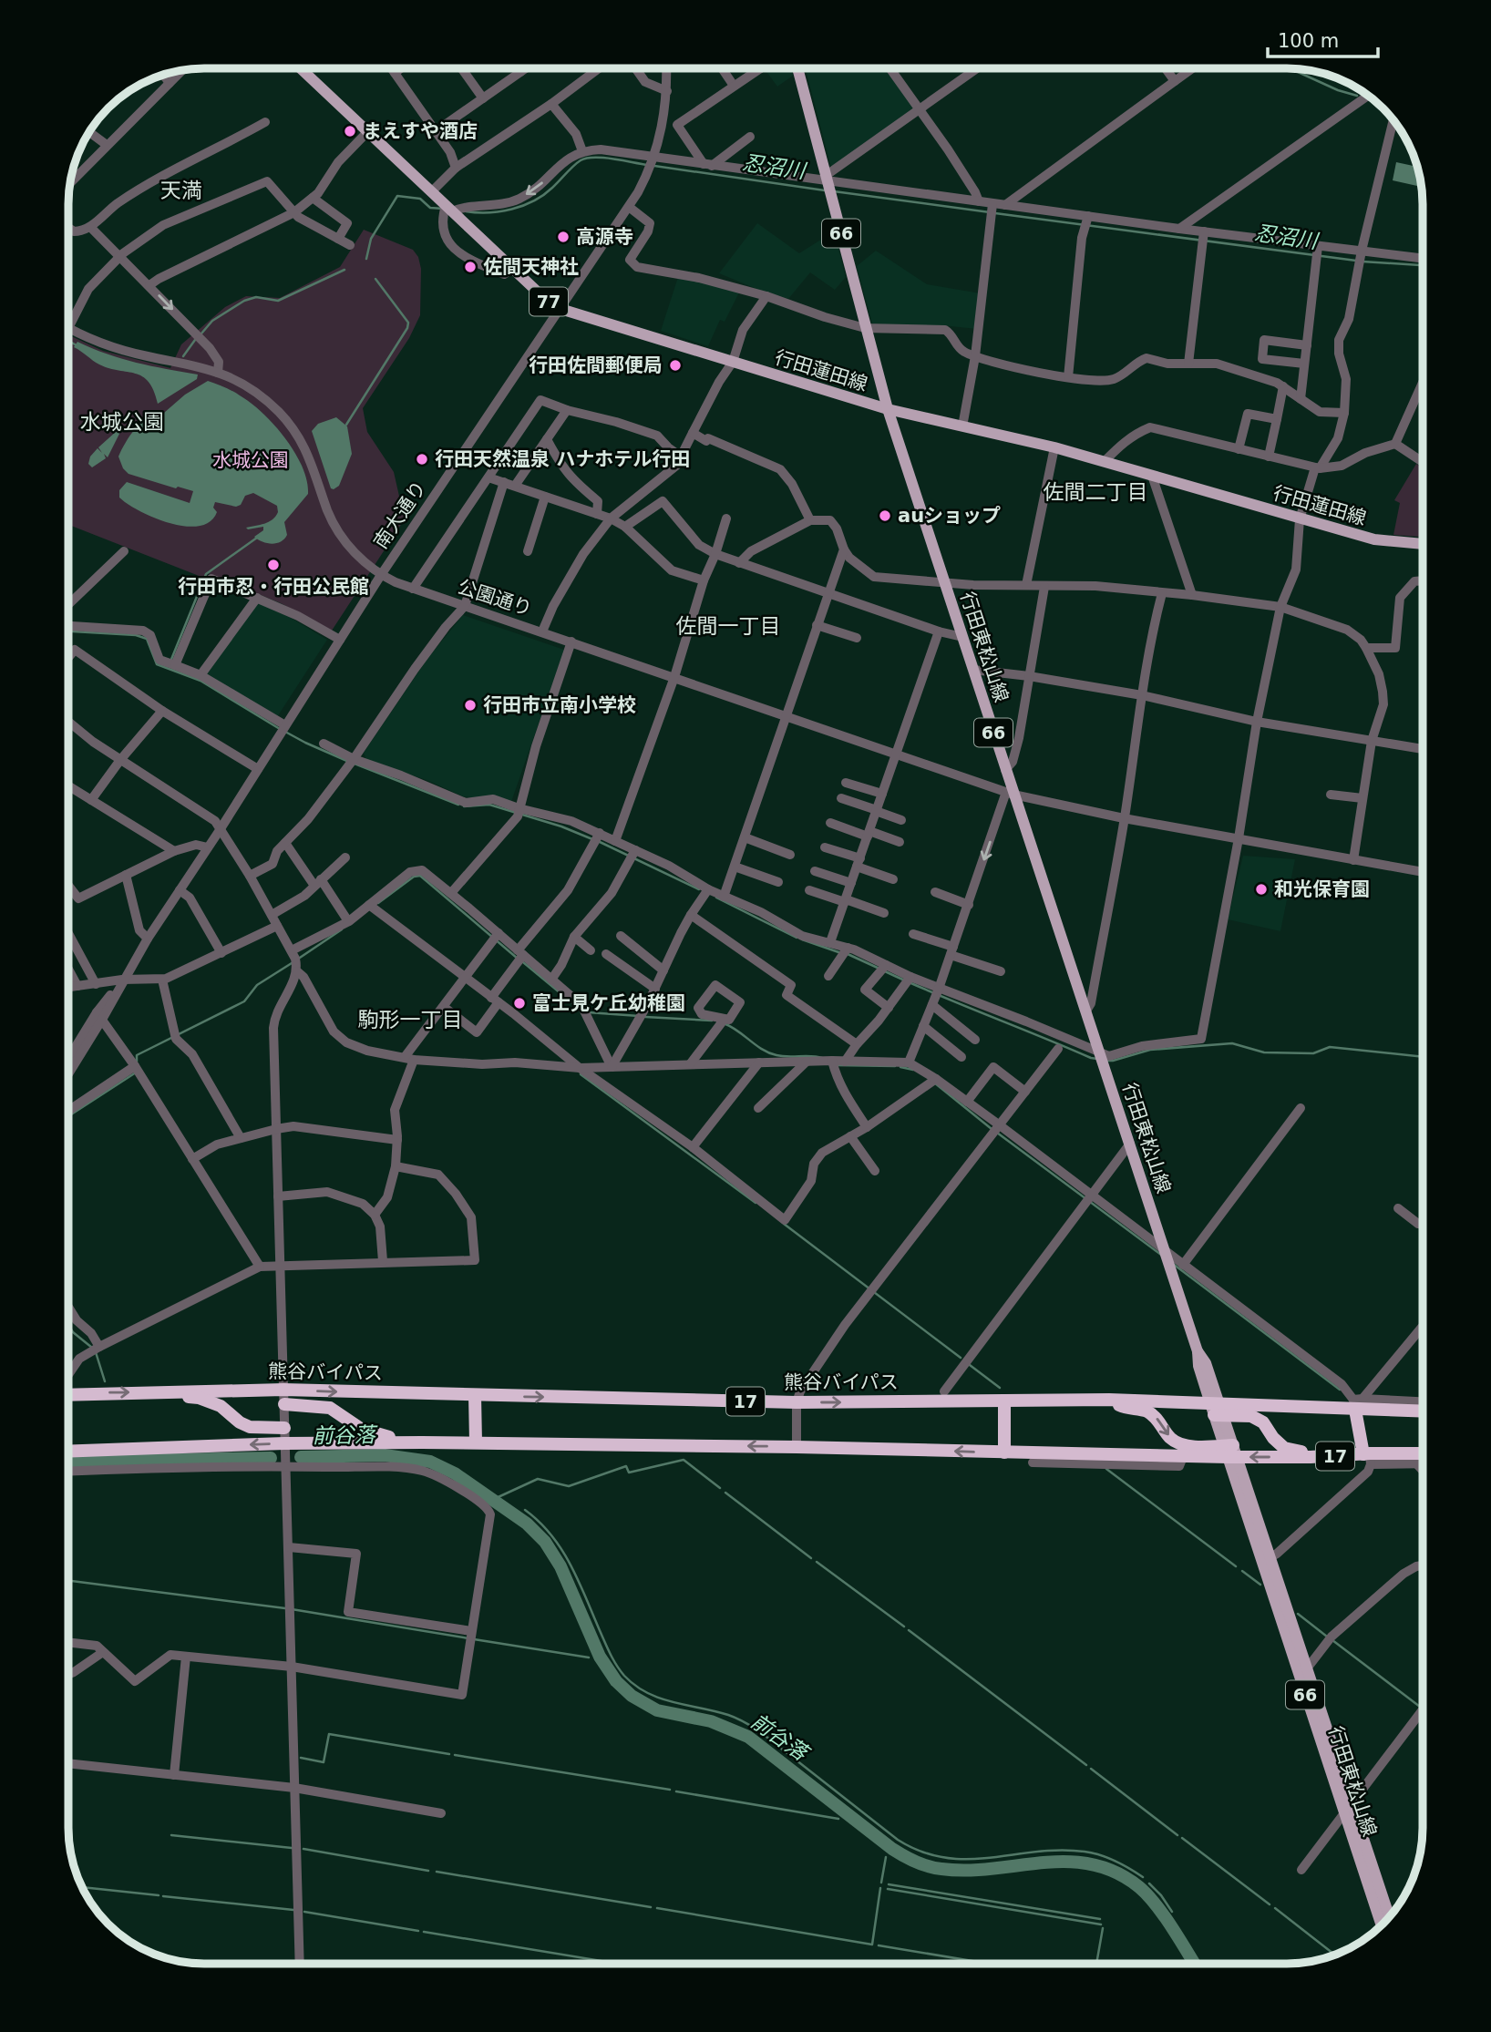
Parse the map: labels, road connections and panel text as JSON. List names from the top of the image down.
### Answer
{
  "streets": {
    "highway": ["熊谷バイパス", "17"],
    "main road": [
      "66",
      "77",
      "行田蓮田線",
      "行田東松山線"
    ],
    "street": ["南大通り", "公園通り"]
  },
  "crossings": [
    ["行田蓮田線", "南大通り"],
    ["行田蓮田線", "行田東松山線"],
    ["南大通り", "公園通り"],
    ["公園通り", "行田東松山線"],
    ["行田東松山線", "熊谷バイパス"],
    ["行田東松山線", "17"],
    ["熊谷バイパス", "17"]
  ],
  "districts": [
    "天満",
    "水城公園",
    "佐間二丁目",
    "佐間一丁目",
    "駒形一丁目"
  ],
  "water": ["忍沼川", "前谷落"],
  "parks": ["水城公園"],
  "places": [
    "まえすや酒店",
    "高源寺",
    "佐間天神社",
    "行田佐間郵便局",
    "行田天然温泉 ハナホテル行田",
    "auショップ",
    "行田市忍・行田公民館",
    "行田市立南小学校",
    "和光保育園",
    "富士見ケ丘幼稚園"
  ],
  "scale_bar": "100 m"
}
